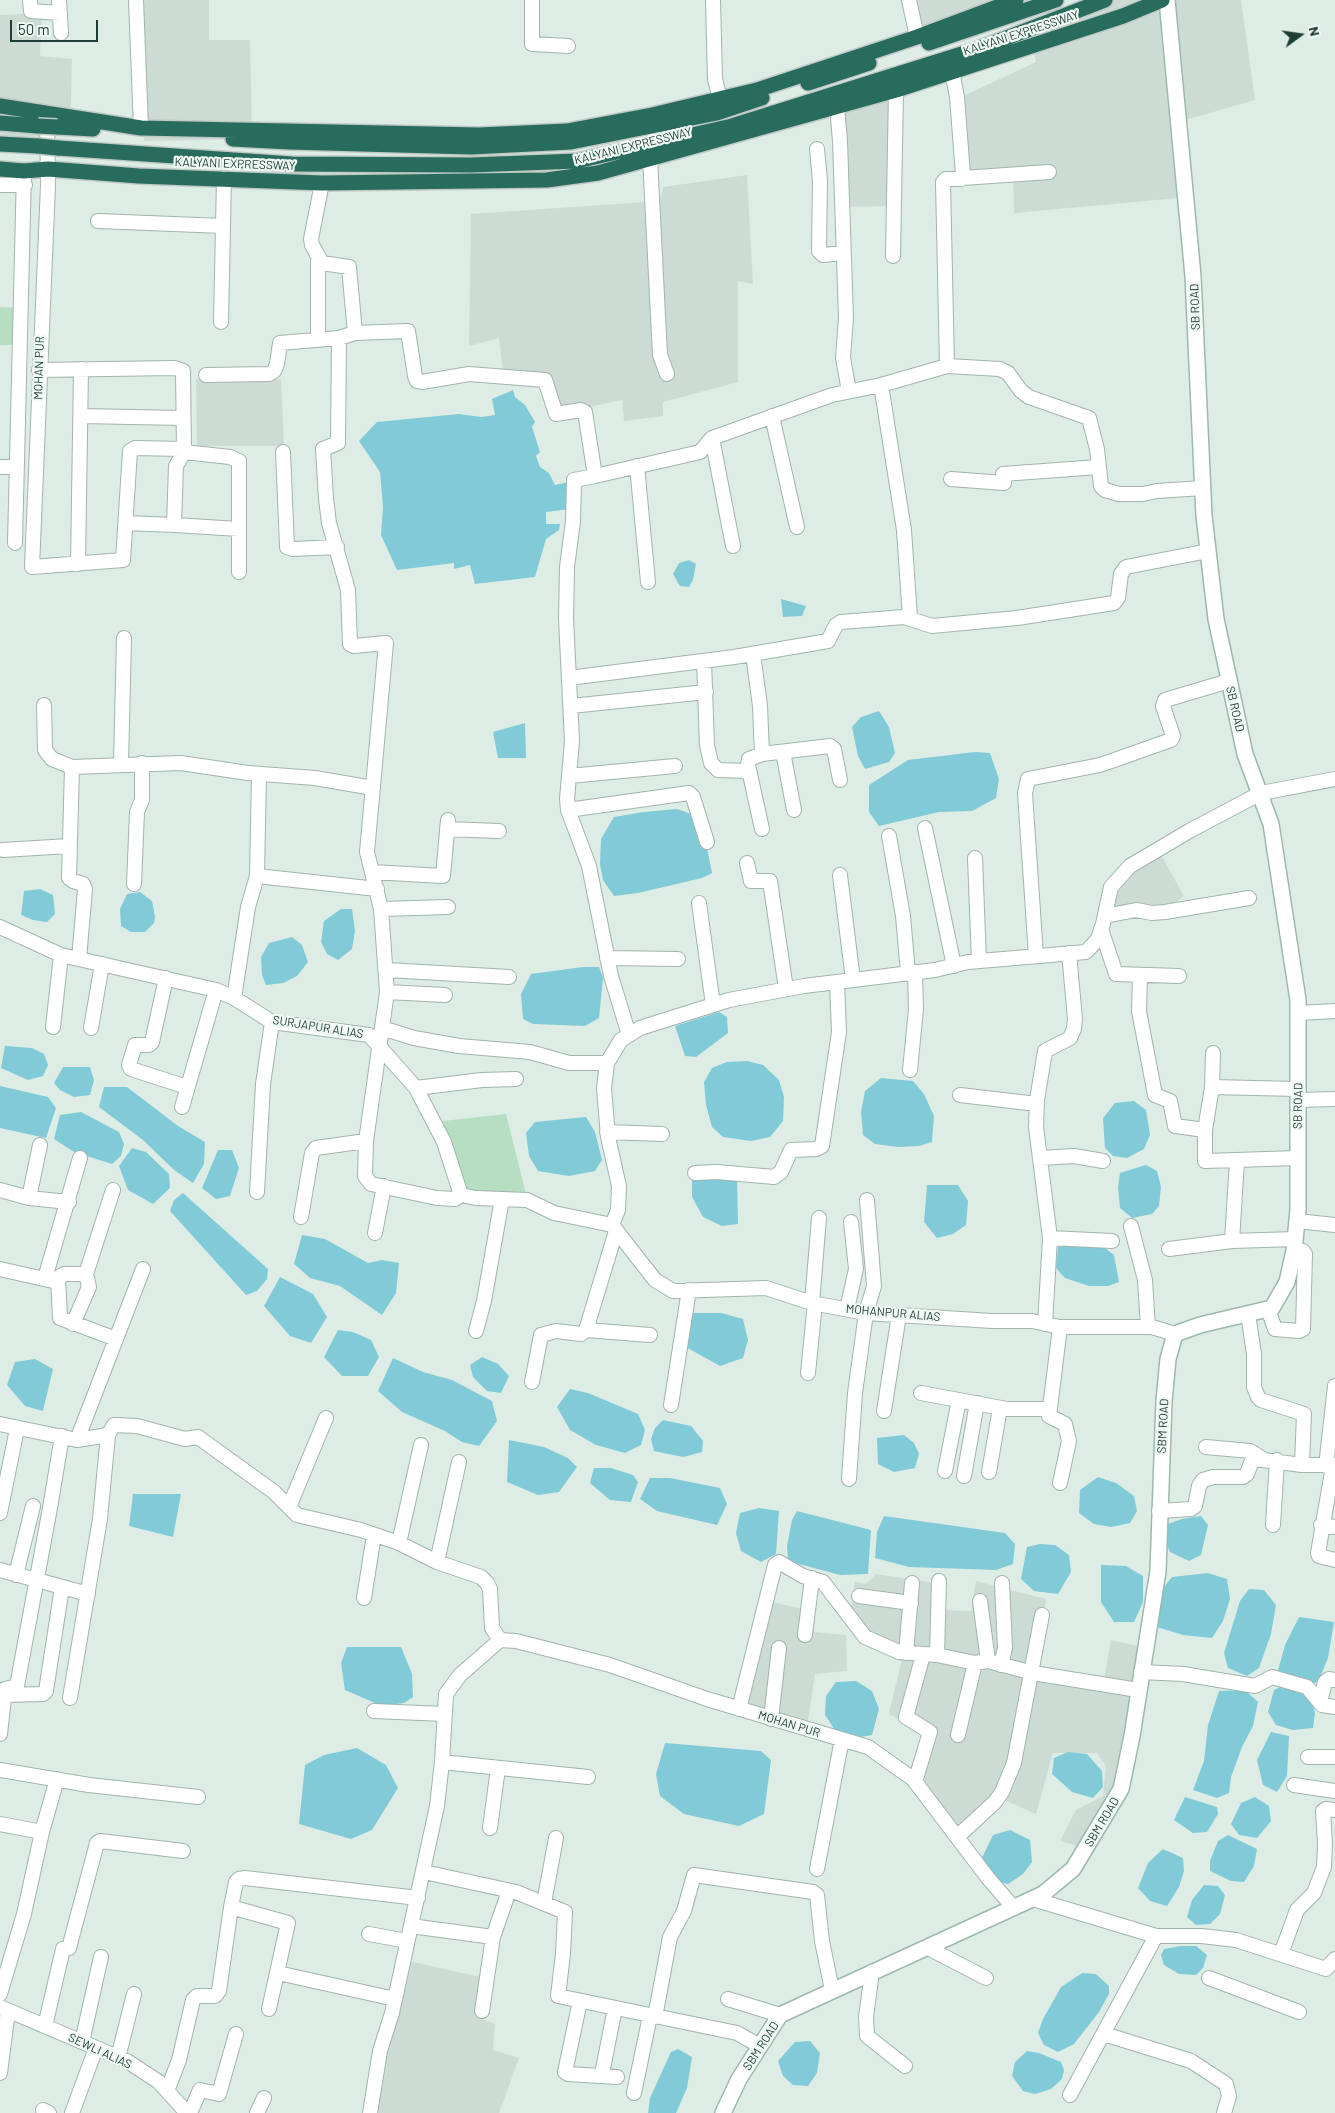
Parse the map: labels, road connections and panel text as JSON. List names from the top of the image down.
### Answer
{
  "streets": {
    "highway": ["KALYANI EXPRESSWAY"],
    "street": [
      "SB ROAD",
      "MOHAN PUR",
      "SURJAPUR ALIAS",
      "MOHANPUR ALIAS",
      "SBM ROAD",
      "SEWLI ALIAS"
    ]
  },
  "crossings": [
    ["KALYANI EXPRESSWAY", "MOHAN PUR"],
    ["MOHAN PUR", "SBM ROAD"],
    ["MOHANPUR ALIAS", "SBM ROAD"]
  ],
  "scale_bar": "50 m",
  "north": "right"
}
